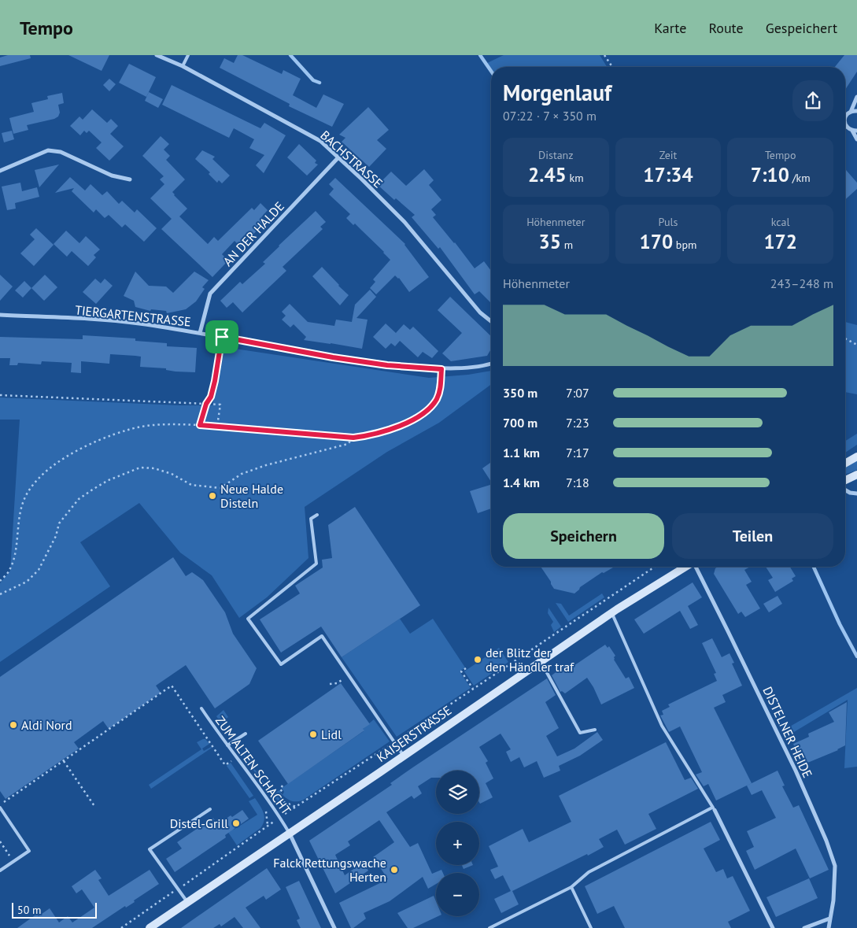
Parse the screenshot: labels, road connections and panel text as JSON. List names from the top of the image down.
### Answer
{
  "streets": {
    "main road": ["KAISERSTRASSE"],
    "street": [
      "BACHSTRASSE",
      "AN DER HALDE",
      "TIERGARTENSTRASSE",
      "DISTELNER HEIDE"
    ],
    "lane": ["ZUM ALTEN SCHACHT"]
  },
  "crossings": [
    ["BACHSTRASSE", "AN DER HALDE"],
    ["AN DER HALDE", "TIERGARTENSTRASSE"],
    ["KAISERSTRASSE", "ZUM ALTEN SCHACHT"]
  ],
  "places": [
    "Neue Halde Disteln",
    "der Blitz der den Händler traf",
    "Aldi Nord",
    "Lidl",
    "Distel-Grill",
    "Falck Rettungswache Herten"
  ],
  "scale_bar": "50 m",
  "page": {
    "header": "Tempo",
    "nav": ["Karte", "Route", "Gespeichert"],
    "heading": ["Morgenlauf", "07:22 · 7 × 350 m"],
    "stats": [
      ["Distanz", "2.45 km"],
      ["Zeit", "17:34"],
      ["Tempo", "7:10 /km"],
      ["Höhenmeter", "35 m"],
      ["Puls", "170 bpm"],
      ["kcal", "172"]
    ],
    "chart": ["Höhenmeter", "243–248 m"],
    "list": [
      {
        "name": "350 m",
        "note": "7:07"
      },
      {
        "name": "700 m",
        "note": "7:23"
      },
      {
        "name": "1.1 km",
        "note": "7:17"
      },
      {
        "name": "1.4 km",
        "note": "7:18"
      }
    ],
    "buttons": ["Speichern", "Teilen"],
    "map_buttons": ["+", "−"],
    "scale": "50 m"
  }
}
